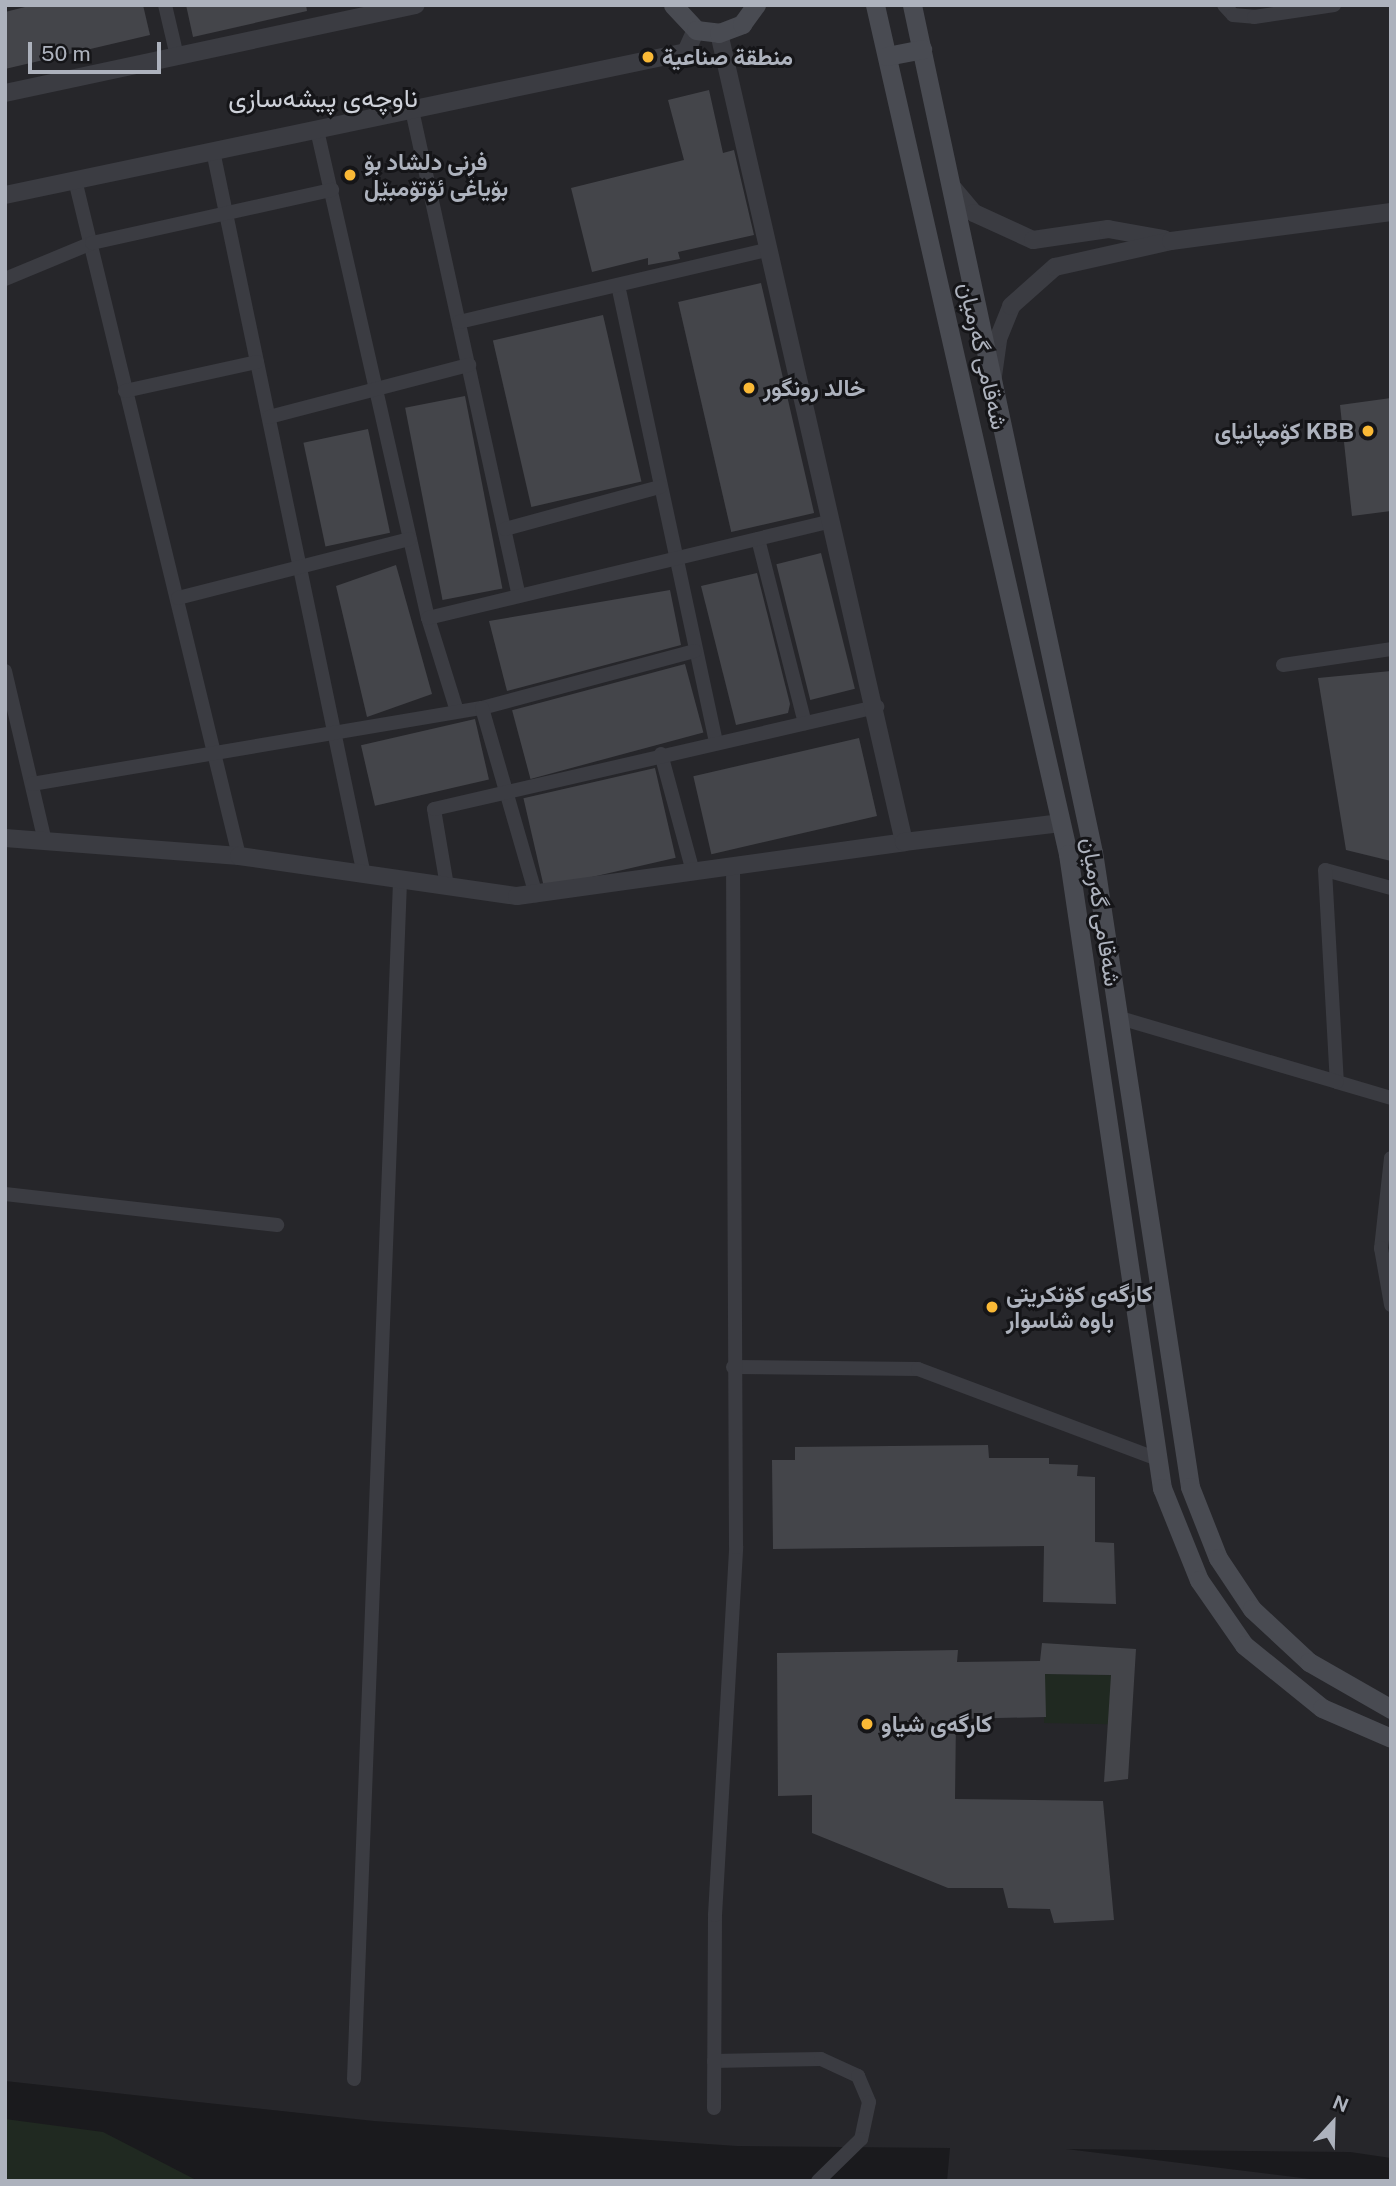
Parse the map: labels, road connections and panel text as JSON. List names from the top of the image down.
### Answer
{
  "streets": {
    "main road": ["شەقامی گەرمیان"]
  },
  "districts": ["ناوچەی پیشەسازی"],
  "places": [
    "منطقة صناعية",
    "فڕنی دلشاد بۆ بۆیاغی ئۆتۆمبێل",
    "خالد رونگور",
    "کۆمپانیای KBB",
    "کارگەی کۆنکریتی باوە شاسوار",
    "کارگەی شیاو"
  ],
  "scale_bar": "50 m",
  "north": "top"
}
